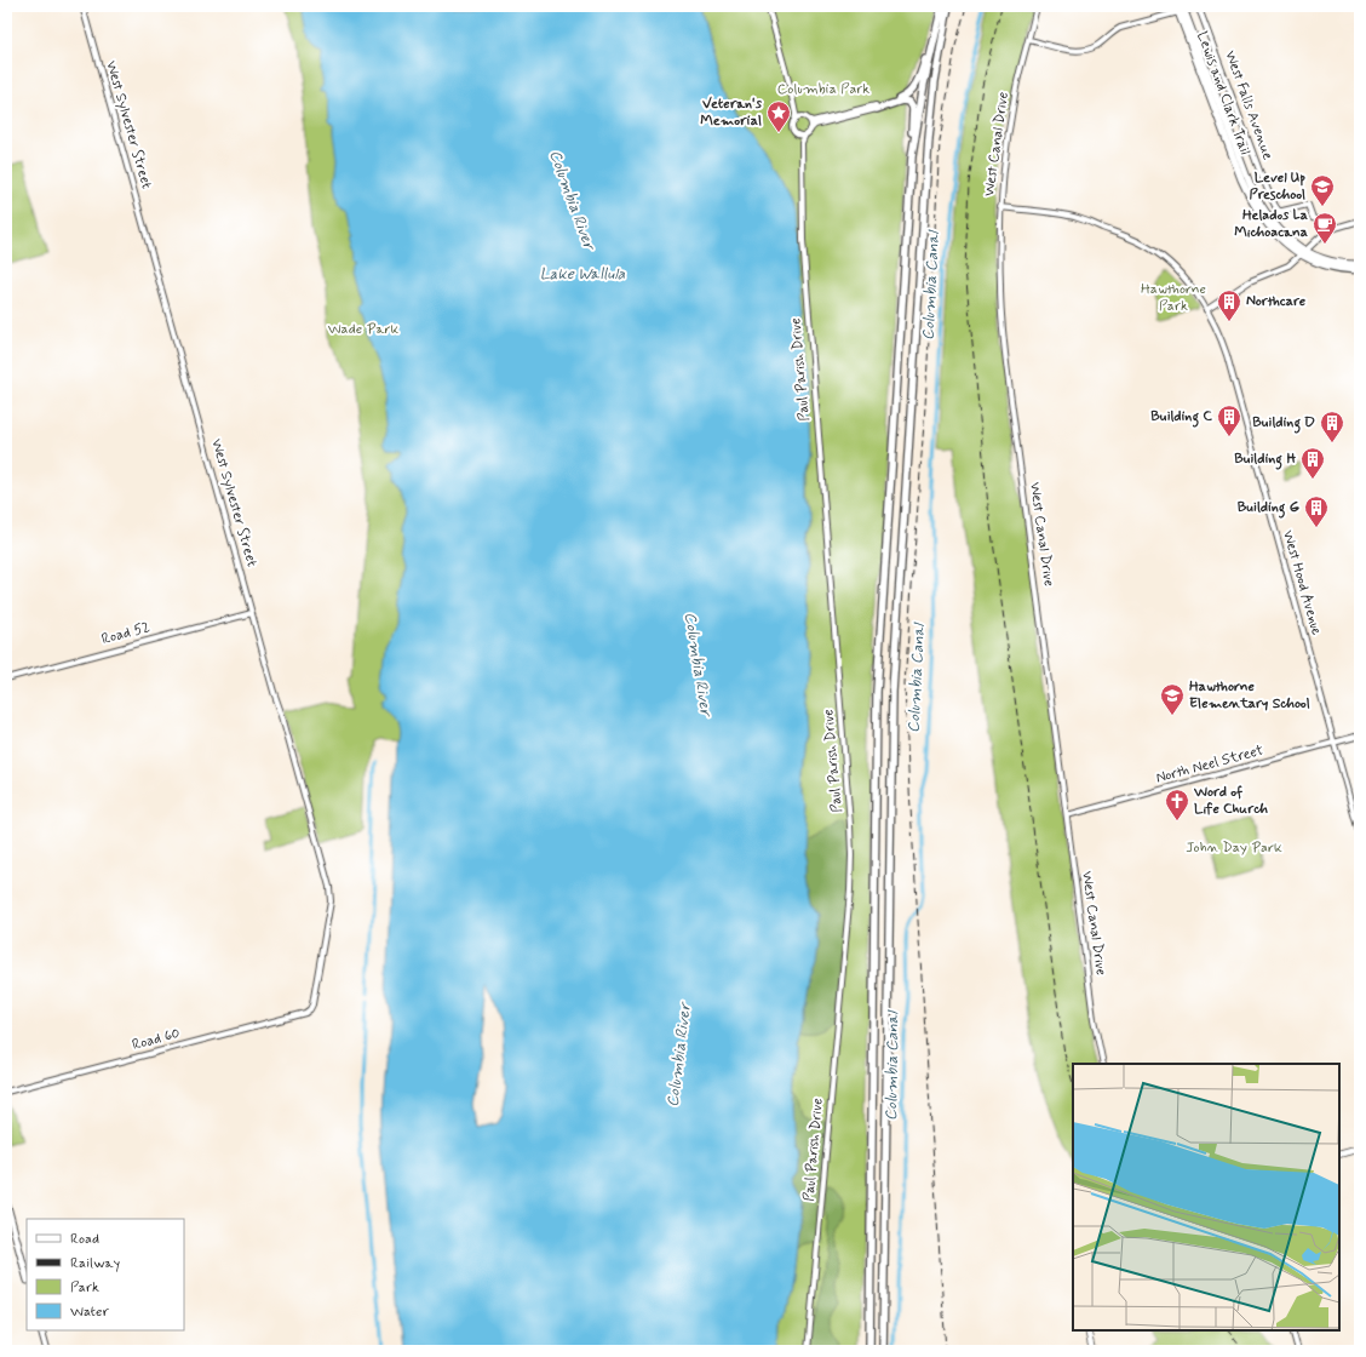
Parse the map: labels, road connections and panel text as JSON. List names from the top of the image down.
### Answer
{
  "streets": {
    "main road": ["Lewis and Clark Trail"],
    "street": [
      "West Falls Avenue",
      "West Sylvester Street",
      "West Canal Drive",
      "Paul Parish Drive",
      "West Hood Avenue",
      "Road 52",
      "North Neel Street",
      "Road 60"
    ]
  },
  "crossings": [
    ["West Sylvester Street", "Road 52"],
    ["West Sylvester Street", "Road 60"],
    ["West Canal Drive", "West Hood Avenue"],
    ["West Canal Drive", "North Neel Street"],
    ["West Hood Avenue", "North Neel Street"]
  ],
  "water": ["Columbia River", "Lake Wallula", "Columbia Canal"],
  "parks": [
    "Columbia Park",
    "Hawthorne Park",
    "Wade Park",
    "John Day Park"
  ],
  "places": {
    "place": ["Veteran's Memorial"],
    "school or university": ["Level Up Preschool", "Hawthorne Elementary School"],
    "cafe": ["Helados La Michoacana"],
    "building": [
      "Northcare",
      "Building C",
      "Building D",
      "Building H",
      "Building G"
    ],
    "church": ["Word of Life Church"]
  },
  "legend": [
    "Road",
    "Railway",
    "Park",
    "Water"
  ]
}
